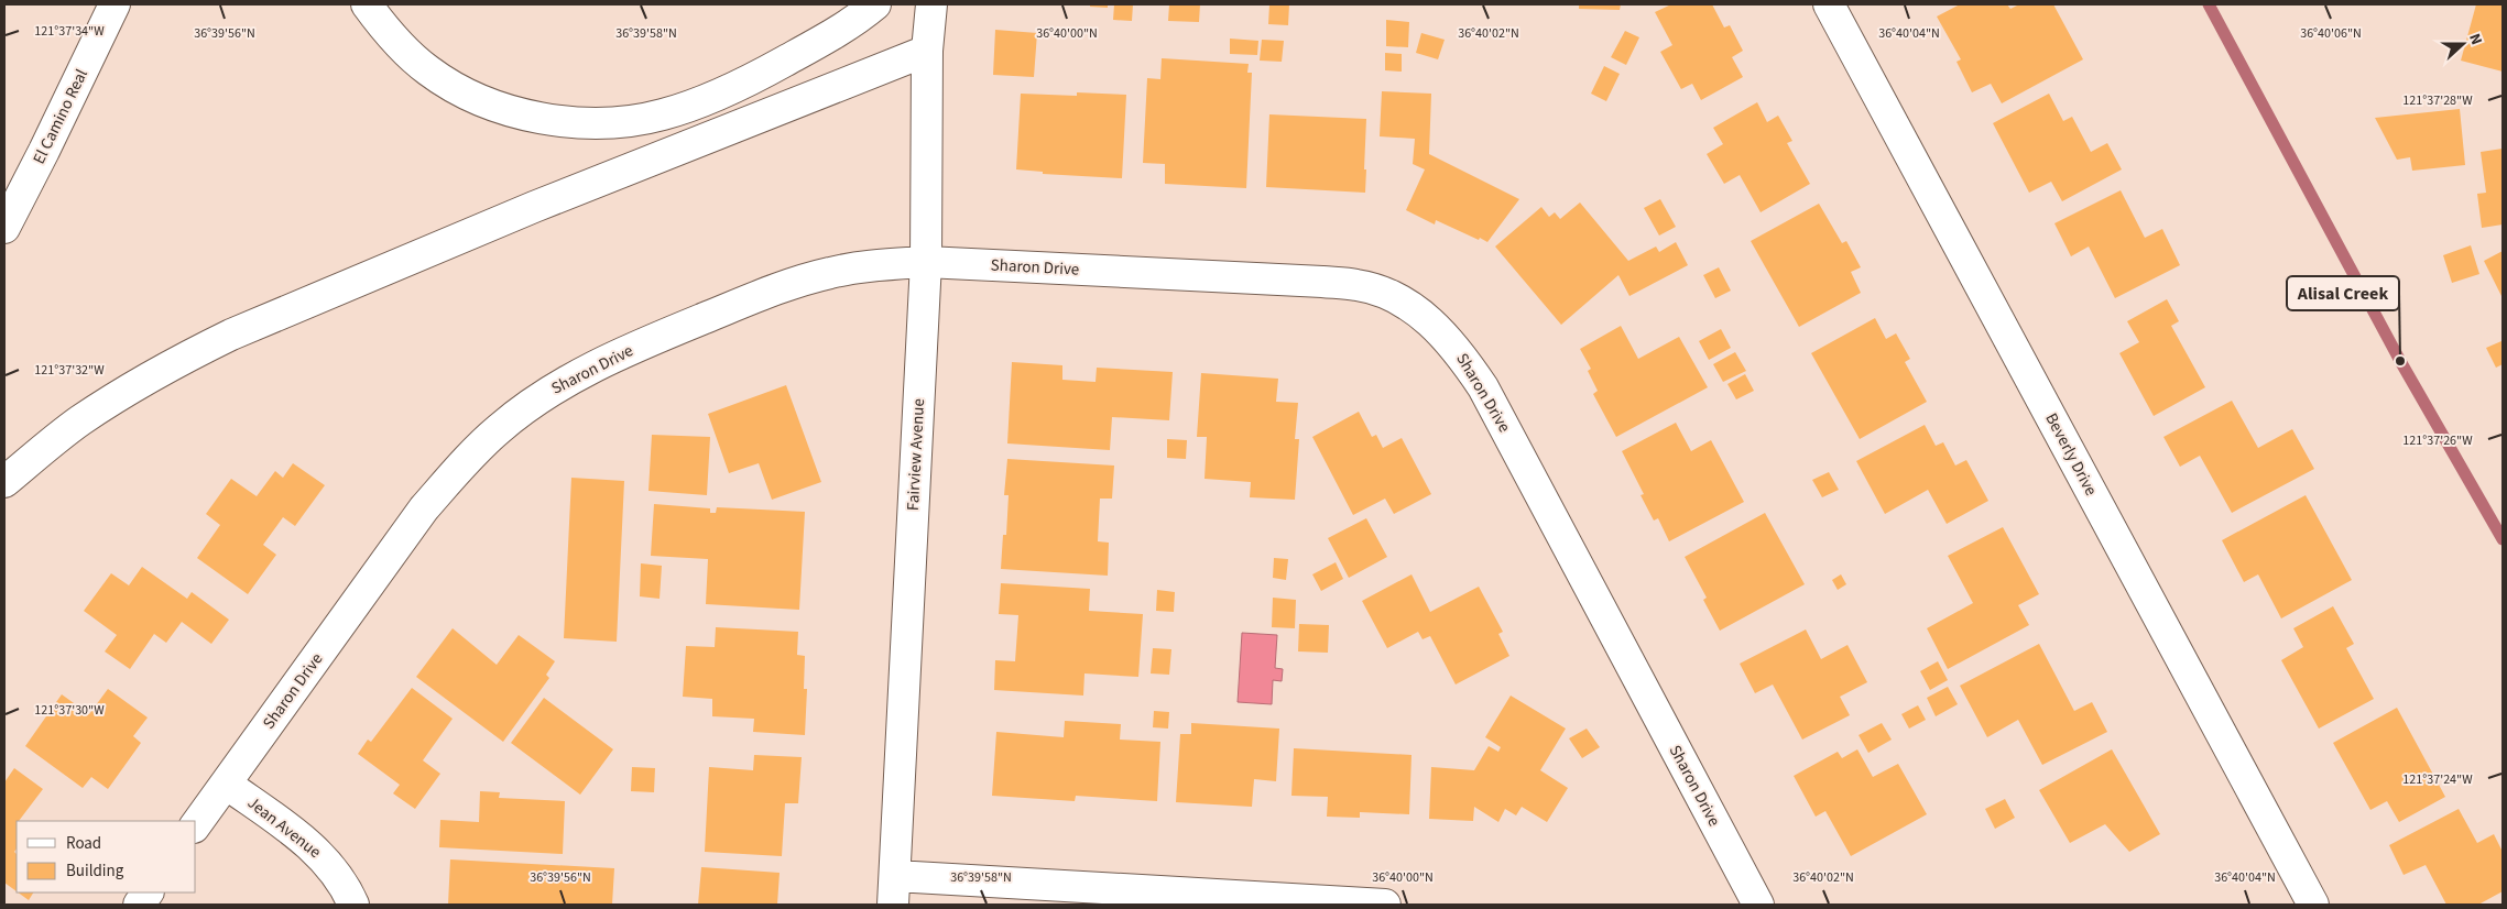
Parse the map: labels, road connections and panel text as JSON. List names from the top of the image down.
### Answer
{
  "streets": {
    "main road": [
      "El Camino Real",
      "Sharon Drive",
      "Fairview Avenue",
      "Beverly Drive",
      "Jean Avenue"
    ]
  },
  "crossings": [
    ["Sharon Drive", "Fairview Avenue"],
    ["Sharon Drive", "Jean Avenue"]
  ],
  "places": ["Alisal Creek"],
  "legend": ["Road", "Building"],
  "north": "right",
  "coordinates": [
    "121°37'34\"W",
    "36°39'56\"N",
    "36°40'00\"N",
    "36°40'04\"N",
    "36°39'58\"N",
    "36°40'02\"N",
    "36°40'06\"N",
    "121°37'28\"W",
    "121°37'32\"W",
    "121°37'26\"W",
    "121°37'30\"W",
    "121°37'24\"W"
  ]
}
